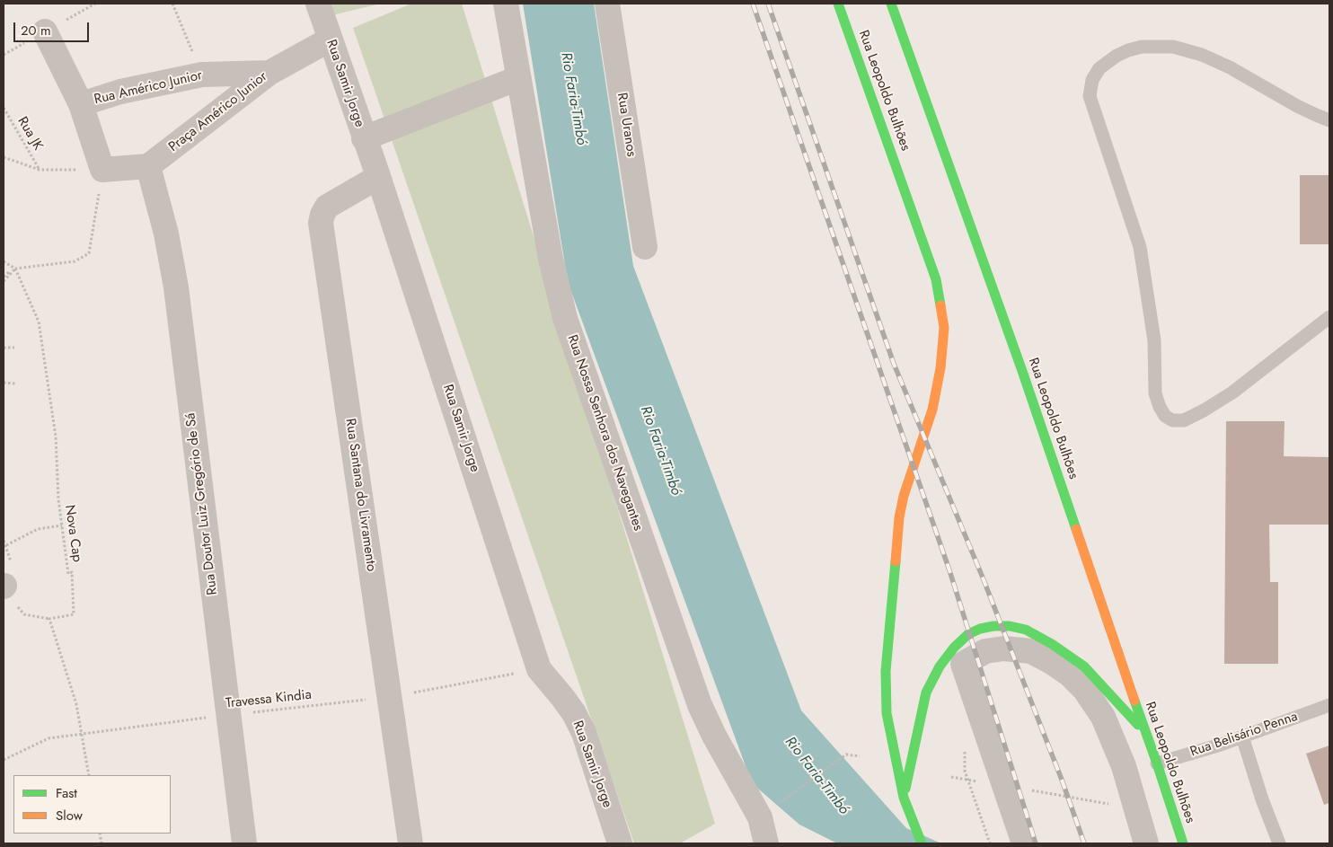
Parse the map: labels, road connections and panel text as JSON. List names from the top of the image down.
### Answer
{
  "streets": {
    "main road": ["Rua Leopoldo Bulhões"],
    "street": [
      "Rua Samir Jorge",
      "Rua Américo Junior",
      "Praça Américo Junior",
      "Rua Uranos",
      "Rua Nossa Senhora dos Navegantes",
      "Rua Santana do Livramento",
      "Rua Doutor Luiz Gregório de Sá"
    ],
    "lane": ["Rua Belisário Penna"],
    "path": ["Rua JK", "Nova Cap", "Travessa Kindia"]
  },
  "crossings": [
    ["Rua Samir Jorge", "Praça Américo Junior"],
    ["Rua Samir Jorge", "Rua Santana do Livramento"],
    ["Rua Samir Jorge", "Travessa Kindia"],
    ["Rua Américo Junior", "Praça Américo Junior"],
    ["Rua Leopoldo Bulhões", "Rua Belisário Penna"],
    ["Praça Américo Junior", "Rua Doutor Luiz Gregório de Sá"],
    ["Rua Santana do Livramento", "Travessa Kindia"],
    ["Rua Doutor Luiz Gregório de Sá", "Travessa Kindia"]
  ],
  "water": ["Rio Faria-Timbó"],
  "legend": ["Fast", "Slow"],
  "scale_bar": "20 m"
}
